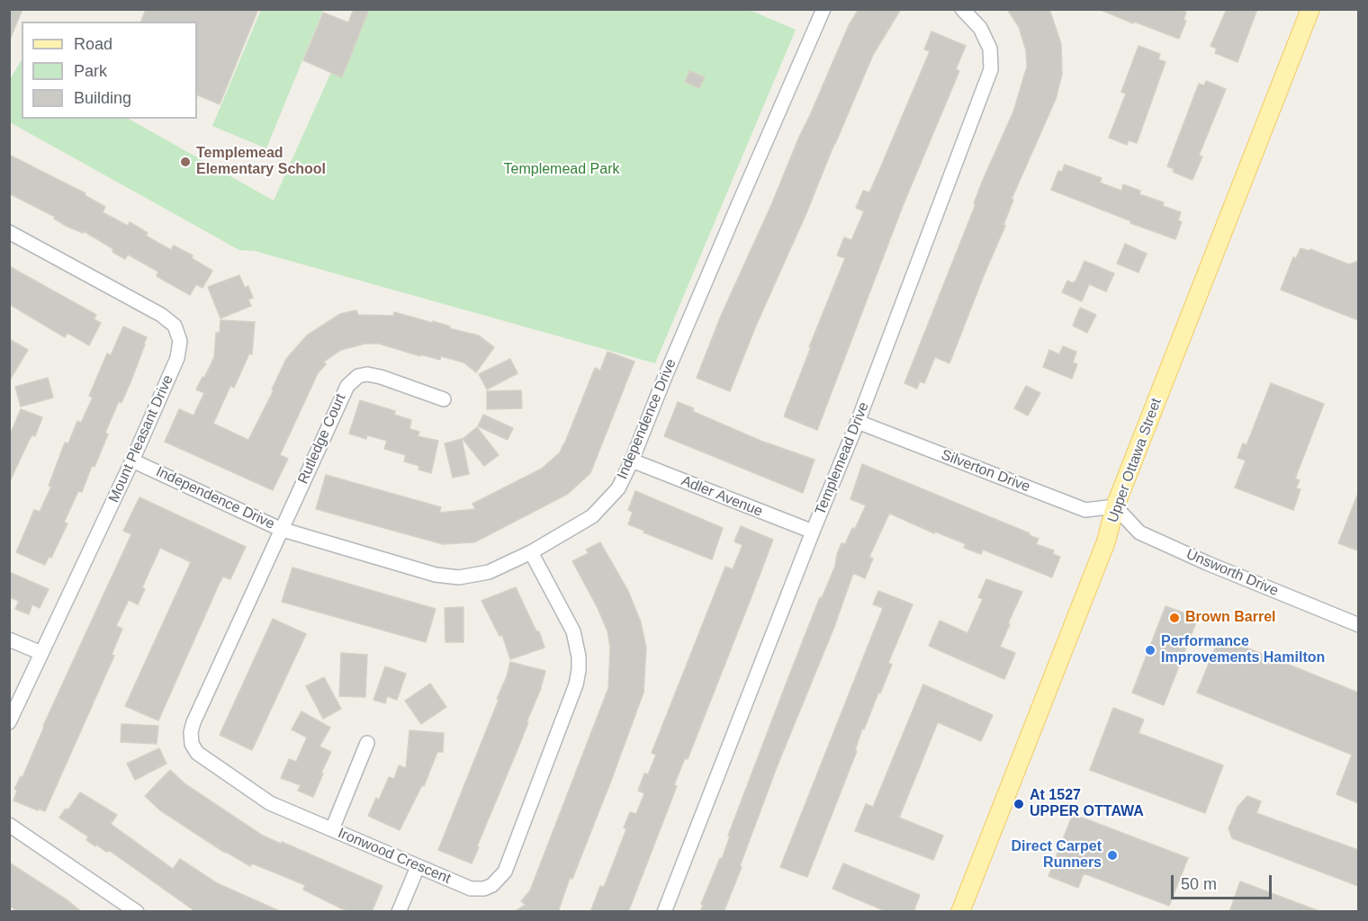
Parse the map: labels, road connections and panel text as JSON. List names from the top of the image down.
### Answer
{
  "streets": {
    "main road": ["Upper Ottawa Street"],
    "street": [
      "Independence Drive",
      "Mount Pleasant Drive",
      "Rutledge Court",
      "Templemead Drive",
      "Silverton Drive",
      "Adler Avenue",
      "Unsworth Drive",
      "Ironwood Crescent"
    ]
  },
  "crossings": [
    ["Independence Drive", "Mount Pleasant Drive"],
    ["Independence Drive", "Rutledge Court"],
    ["Independence Drive", "Adler Avenue"],
    ["Independence Drive", "Ironwood Crescent"],
    ["Rutledge Court", "Ironwood Crescent"],
    ["Templemead Drive", "Silverton Drive"],
    ["Templemead Drive", "Adler Avenue"],
    ["Upper Ottawa Street", "Silverton Drive"],
    ["Upper Ottawa Street", "Unsworth Drive"],
    ["Silverton Drive", "Unsworth Drive"]
  ],
  "parks": ["Templemead Park"],
  "places": [
    "Templemead Elementary School",
    "Brown Barrel",
    "Performance Improvements Hamilton",
    "At 1527 UPPER OTTAWA",
    "Direct Carpet Runners"
  ],
  "legend": ["Road", "Park", "Building"],
  "scale_bar": "50 m"
}
